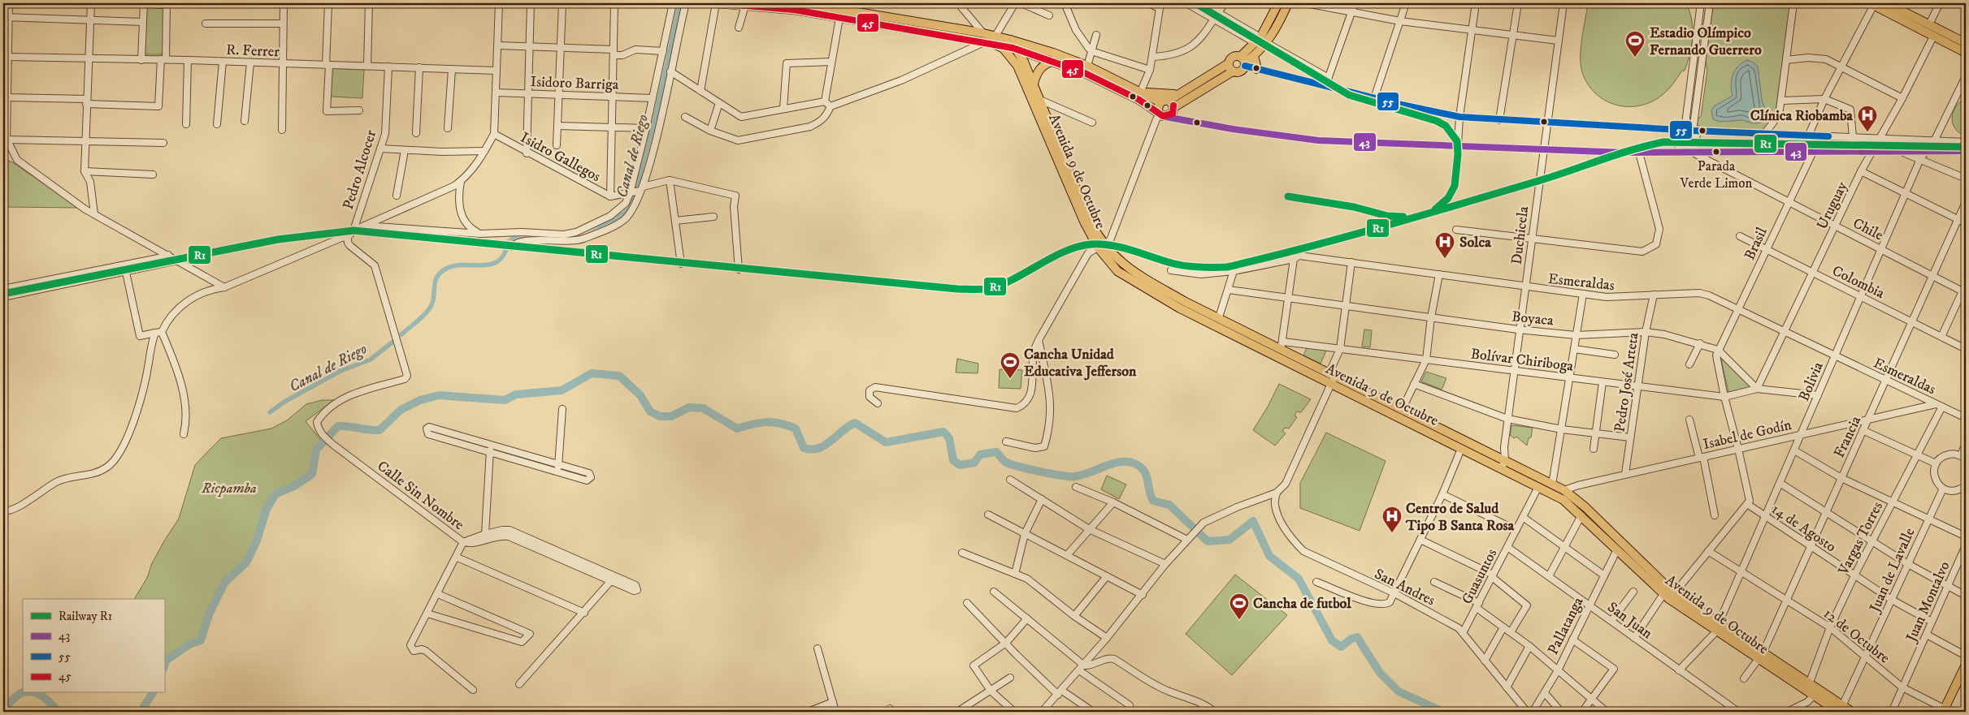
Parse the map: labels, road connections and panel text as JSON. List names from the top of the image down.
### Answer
{
  "streets": {
    "main road": ["Avenida 9 de Octubre"],
    "street": [
      "R. Ferrer",
      "Isidoro Barriga",
      "Isidro Gallegos",
      "Pedro Alcocer",
      "Uruguay",
      "Chile",
      "Duchicela",
      "Brasil",
      "Esmeraldas",
      "Colombia",
      "Boyaca",
      "Bolívar Chiriboga",
      "Bolivia",
      "Pedro José Arteta",
      "Isabel de Godín",
      "Francia",
      "Calle Sin Nombre",
      "14 de Agosto",
      "Vargas Torres",
      "Juan de Lavalle",
      "Guasuntos",
      "San Andres",
      "Juan Montalvo",
      "San Juan",
      "Pallatanga",
      "12 de Octubre"
    ]
  },
  "crossings": [
    ["R. Ferrer", "Pedro Alcocer"],
    ["Avenida 9 de Octubre", "Duchicela"],
    ["Avenida 9 de Octubre", "Bolívar Chiriboga"],
    ["Avenida 9 de Octubre", "Bolivia"],
    ["Avenida 9 de Octubre", "Isabel de Godín"],
    ["Avenida 9 de Octubre", "Francia"],
    ["Avenida 9 de Octubre", "Vargas Torres"],
    ["Avenida 9 de Octubre", "Juan de Lavalle"],
    ["Avenida 9 de Octubre", "Guasuntos"],
    ["Avenida 9 de Octubre", "Pallatanga"],
    ["Uruguay", "Chile"],
    ["Uruguay", "Esmeraldas"],
    ["Uruguay", "Colombia"],
    ["Uruguay", "Boyaca"],
    ["Uruguay", "Bolívar Chiriboga"],
    ["Chile", "Brasil"],
    ["Chile", "Bolivia"],
    ["Chile", "Francia"],
    ["Duchicela", "Esmeraldas"],
    ["Duchicela", "Boyaca"],
    ["Duchicela", "Bolívar Chiriboga"],
    ["Brasil", "Esmeraldas"],
    ["Brasil", "Colombia"],
    ["Brasil", "Boyaca"],
    ["Brasil", "Bolívar Chiriboga"],
    ["Brasil", "Isabel de Godín"],
    ["Brasil", "14 de Agosto"],
    ["Esmeraldas", "Bolivia"],
    ["Esmeraldas", "Pedro José Arteta"],
    ["Esmeraldas", "Isabel de Godín"],
    ["Esmeraldas", "Francia"],
    ["Esmeraldas", "Vargas Torres"],
    ["Colombia", "Bolivia"],
    ["Colombia", "Francia"],
    ["Boyaca", "Bolívar Chiriboga"],
    ["Boyaca", "Pedro José Arteta"],
    ["Bolívar Chiriboga", "Pedro José Arteta"],
    ["Bolivia", "Isabel de Godín"],
    ["Bolivia", "14 de Agosto"],
    ["Bolivia", "San Juan"],
    ["Bolivia", "12 de Octubre"],
    ["Pedro José Arteta", "Isabel de Godín"],
    ["Isabel de Godín", "Francia"],
    ["Francia", "14 de Agosto"],
    ["Francia", "12 de Octubre"],
    ["14 de Agosto", "Vargas Torres"],
    ["14 de Agosto", "Juan de Lavalle"],
    ["14 de Agosto", "Juan Montalvo"],
    ["Vargas Torres", "12 de Octubre"],
    ["Juan de Lavalle", "12 de Octubre"],
    ["Guasuntos", "San Andres"],
    ["Guasuntos", "San Juan"],
    ["Juan Montalvo", "12 de Octubre"],
    ["San Juan", "Pallatanga"]
  ],
  "water": ["Canal de Riego"],
  "parks": ["Ricpamba"],
  "places": {
    "sports": ["Estadio Olímpico Fernando Guerrero", "Cancha Unidad Educativa Jefferson", "Cancha de futbol"],
    "hospital": ["Clínica Riobamba", "Solca", "Centro de Salud Tipo B Santa Rosa"],
    "other": ["Parada Verde Limon"]
  },
  "lines": [
    "rail line R1",
    "transit line 45",
    "transit line 55",
    "transit line 43"
  ],
  "legend": [
    "Railway R1",
    "43",
    "55",
    "45"
  ]
}
